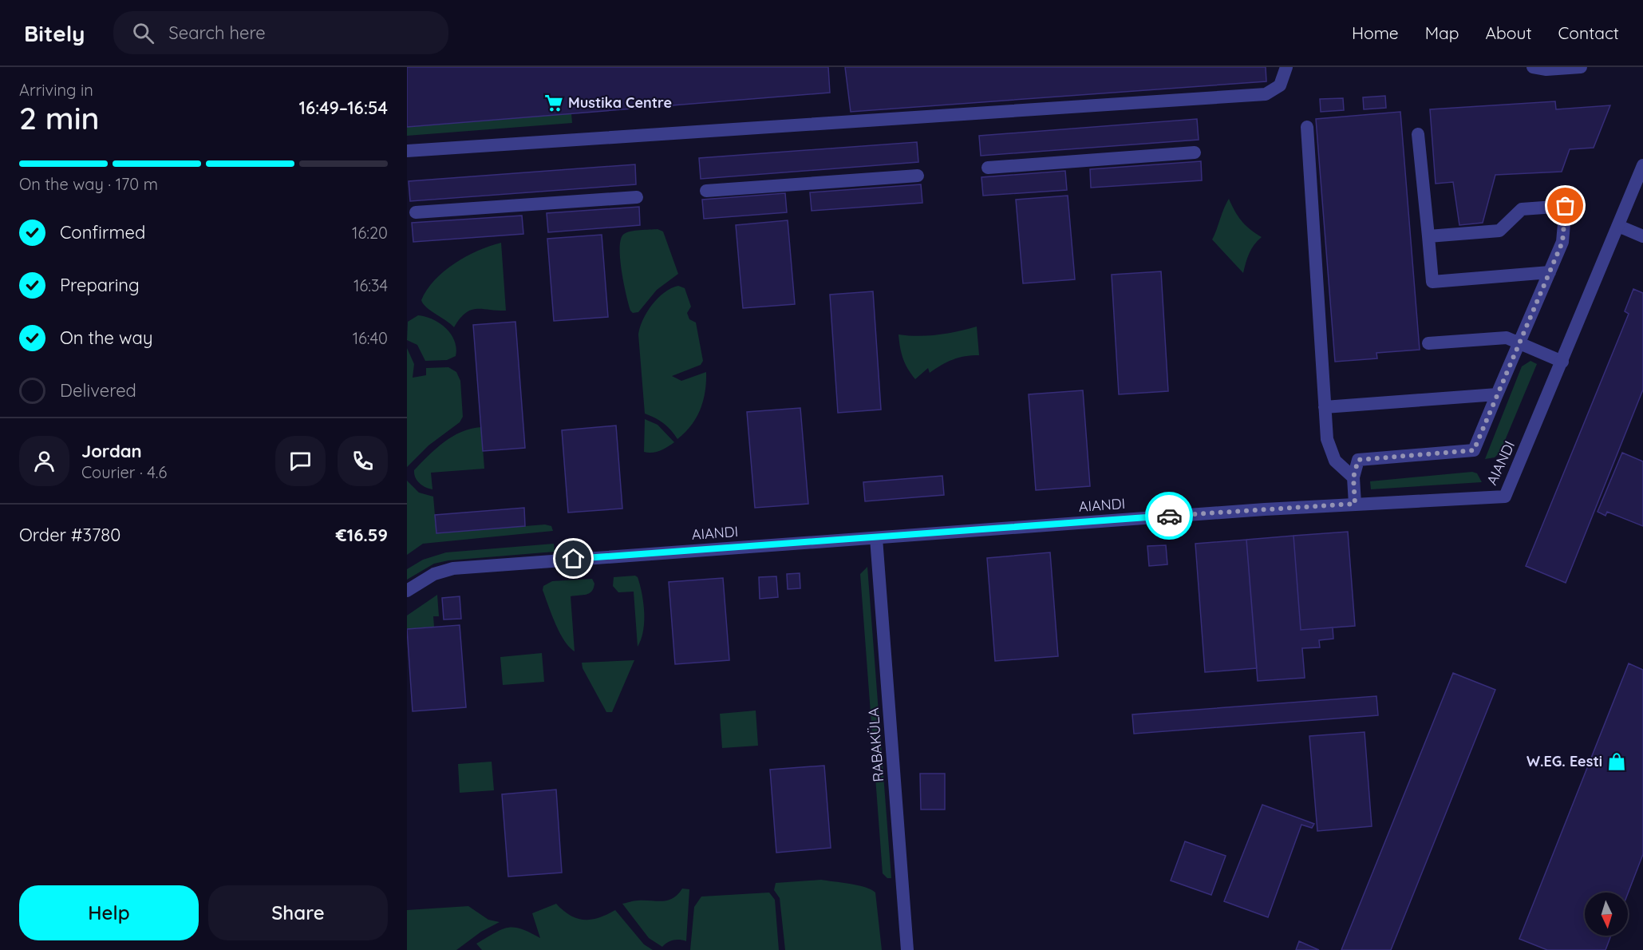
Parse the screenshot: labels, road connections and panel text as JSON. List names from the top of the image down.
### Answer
{
  "streets": {
    "street": ["AIANDI", "RABAKÜLA"]
  },
  "crossings": [
    ["AIANDI", "RABAKÜLA"]
  ],
  "places": {
    "supermarket": ["Mustika Centre"],
    "shop": ["W.EG. Eesti"]
  },
  "north": "bottom",
  "page": {
    "header": "Bitely",
    "search": "Search here",
    "nav": [
      "Home",
      "Map",
      "About",
      "Contact"
    ],
    "heading": ["2 min", "Arriving in", "16:49–16:54"],
    "panel": [
      "Jordan",
      "Courier · 4.6",
      "Order #3780",
      "€16.59"
    ],
    "bar": "On the way · 170 m",
    "list": [
      ["Confirmed", "16:20"],
      ["Preparing", "16:34"],
      ["On the way", "16:40"],
      "Delivered"
    ],
    "buttons": ["Help", "Share"]
  }
}
